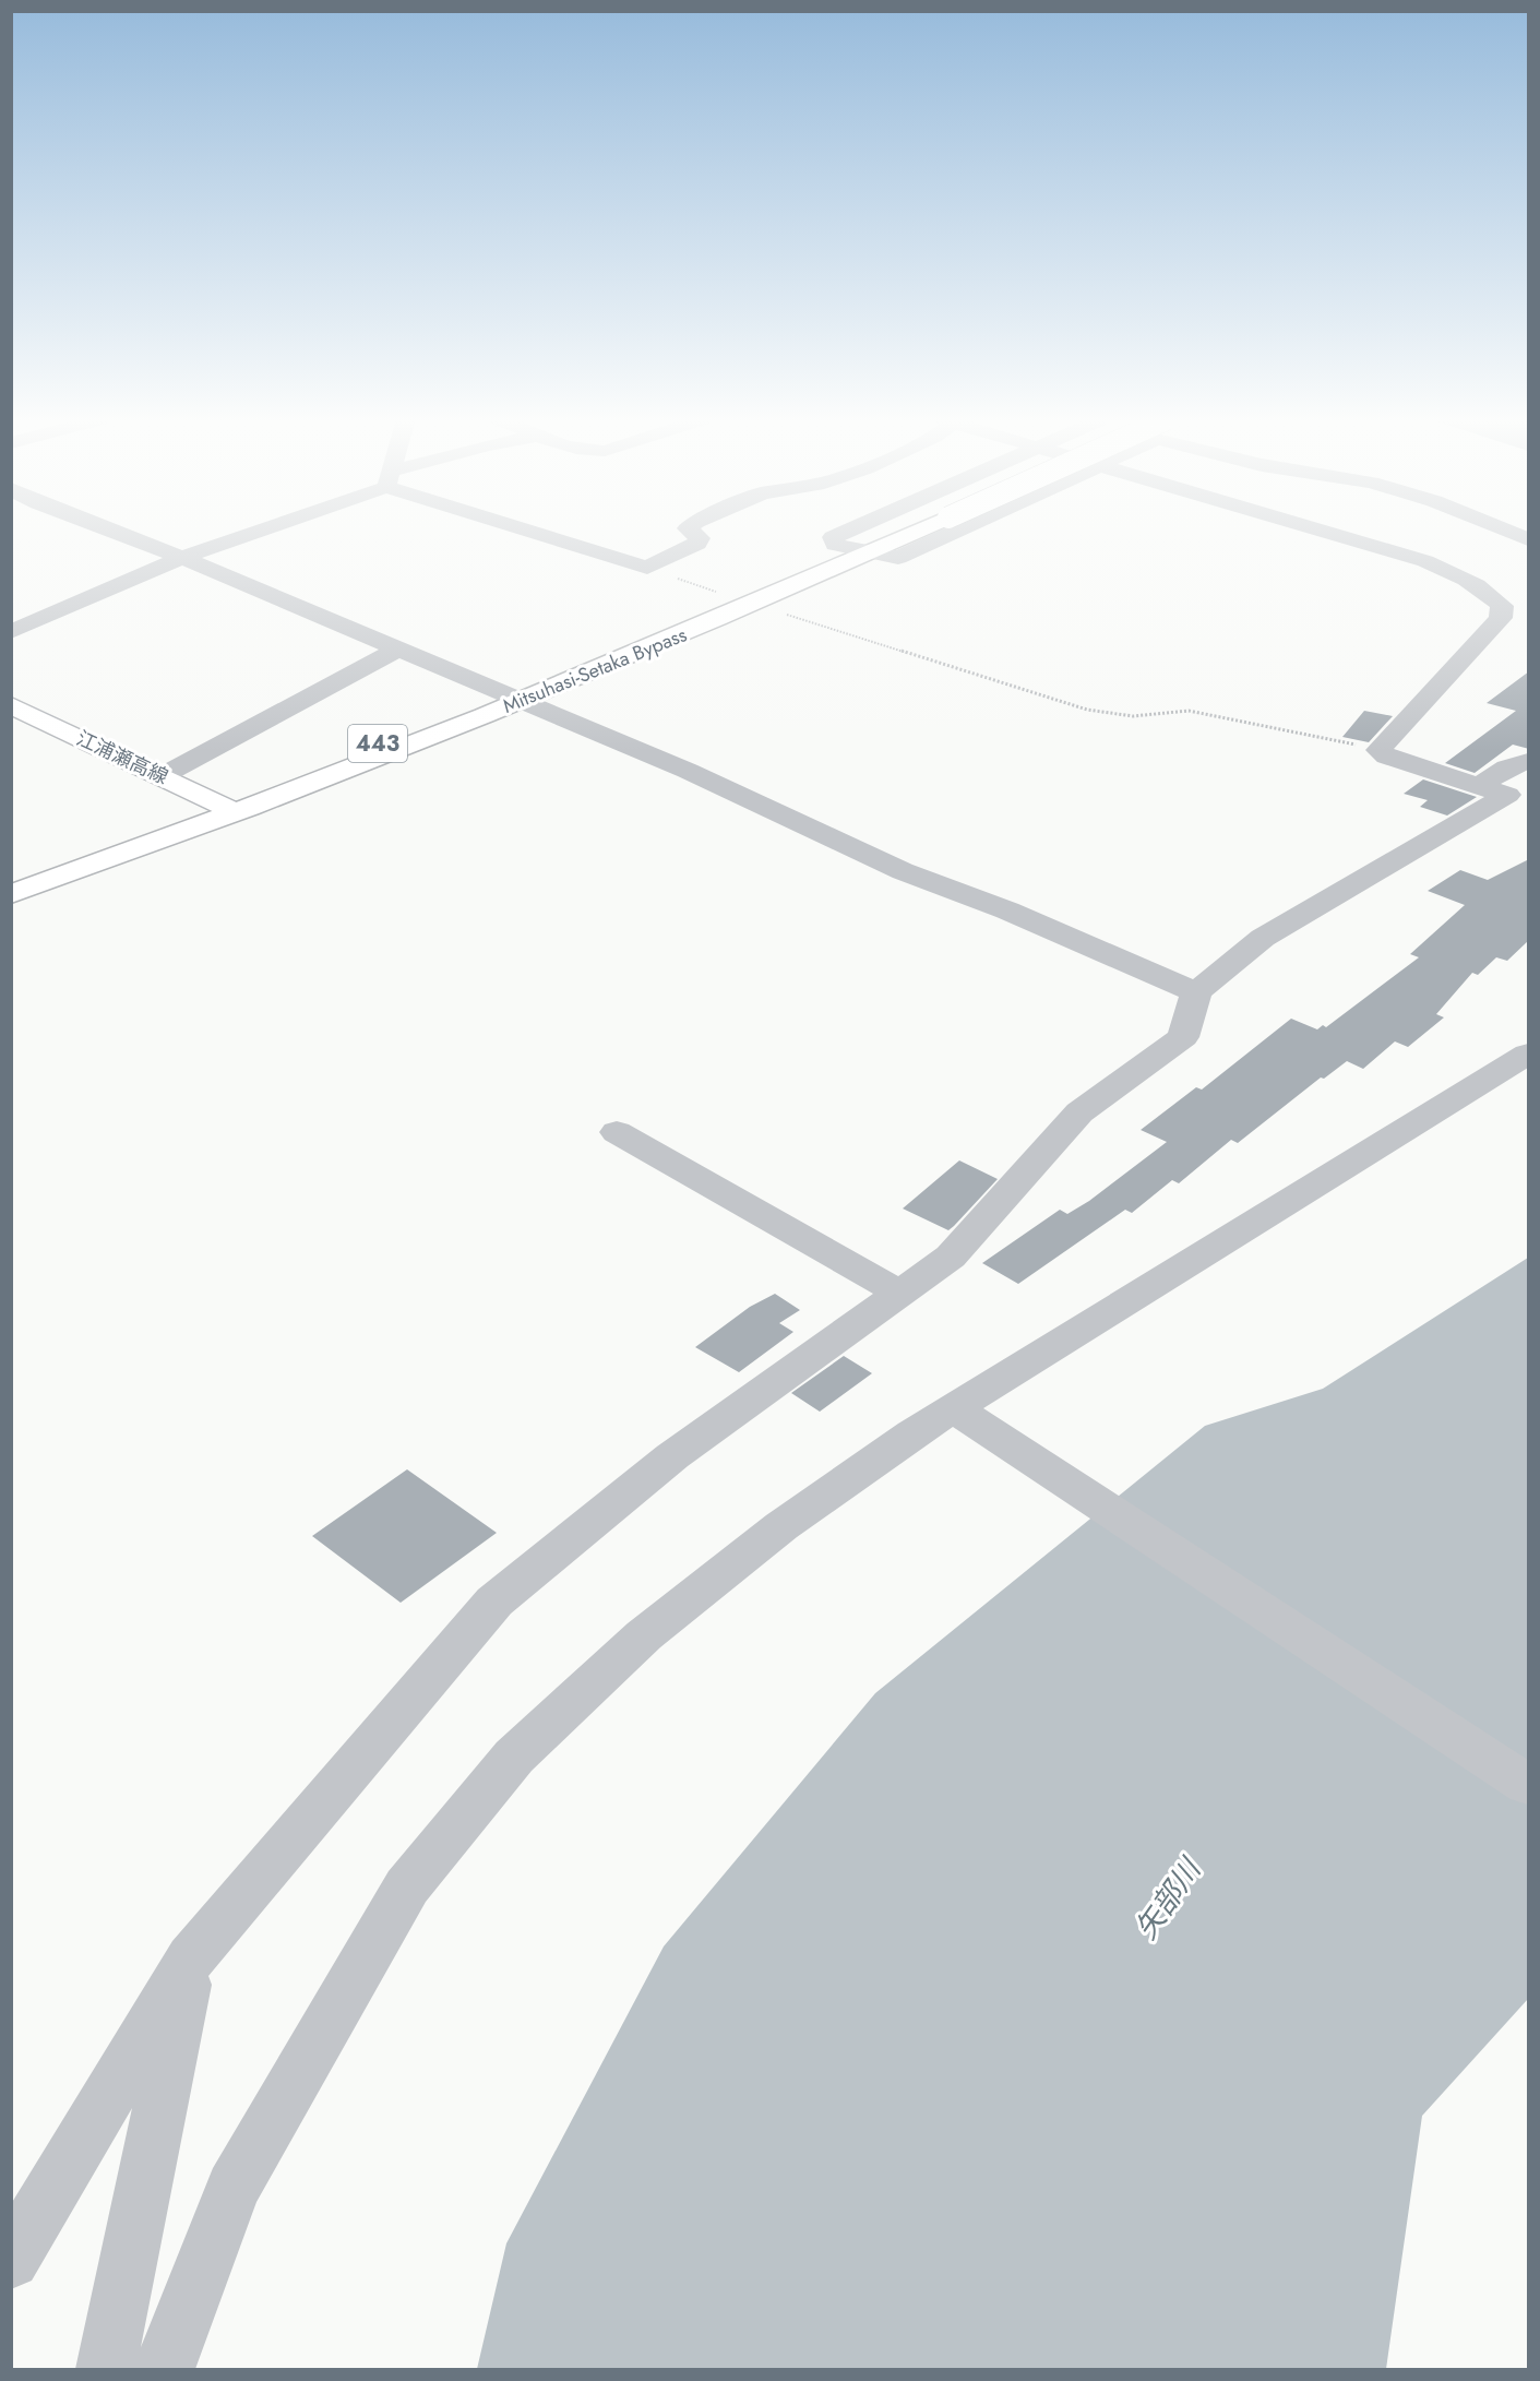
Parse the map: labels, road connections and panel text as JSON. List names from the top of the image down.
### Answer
{
  "streets": {
    "main road": ["Mitsuhasi-Setaka Bypass", "443", "江浦瀬高線"]
  },
  "crossings": [
    ["Mitsuhasi-Setaka Bypass", "江浦瀬高線"]
  ],
  "water": ["矢部川"]
}
